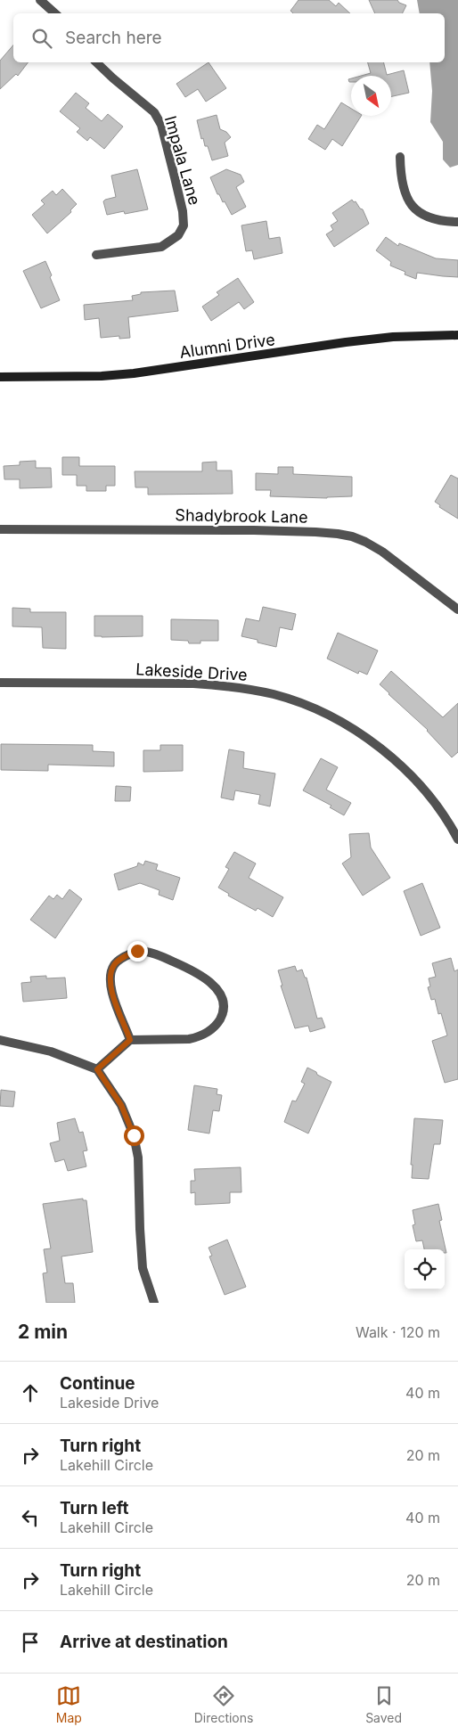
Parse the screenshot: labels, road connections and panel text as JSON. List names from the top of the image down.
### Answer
{
  "streets": {
    "main road": ["Alumni Drive"],
    "street": ["Impala Lane", "Shadybrook Lane", "Lakeside Drive"]
  },
  "north": "bottom right",
  "page": {
    "search": "Search here",
    "heading": ["2 min", "Walk · 120 m"],
    "list": [
      ["Continue", "Lakeside Drive", "40 m"],
      ["Turn right", "Lakehill Circle", "20 m"],
      ["Turn left", "Lakehill Circle", "40 m"],
      ["Turn right", "Lakehill Circle", "20 m"],
      "Arrive at destination"
    ],
    "nav": ["Map", "Directions", "Saved"]
  }
}
